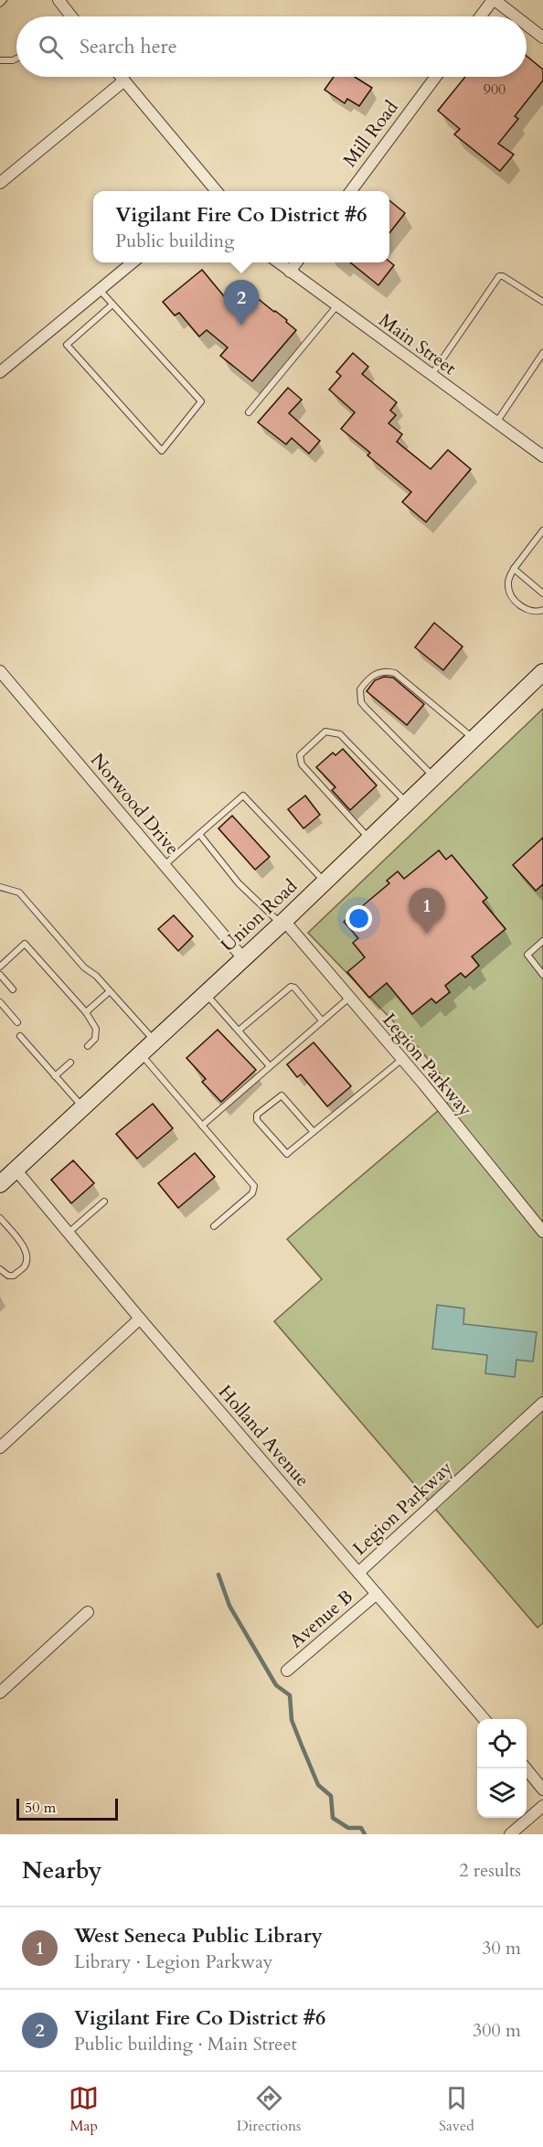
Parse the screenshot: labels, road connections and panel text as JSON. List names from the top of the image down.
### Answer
{
  "streets": {
    "main road": ["Union Road"],
    "street": [
      "Mill Road",
      "Main Street",
      "Norwood Drive",
      "Legion Parkway",
      "Holland Avenue",
      "Avenue B"
    ]
  },
  "crossings": [
    ["Norwood Drive", "Union Road"],
    ["Union Road", "Legion Parkway"],
    ["Union Road", "Holland Avenue"],
    ["Legion Parkway", "Holland Avenue"],
    ["Holland Avenue", "Avenue B"]
  ],
  "house_numbers": ["900"],
  "scale_bar": "50 m",
  "page": {
    "search": "Search here",
    "popup": ["Vigilant Fire Co District #6", "Public building"],
    "pins": ["2", "1"],
    "scale": "50 m",
    "heading": ["Nearby", "2 results"],
    "list": [
      {
        "mark": "1",
        "name": "West Seneca Public Library",
        "note": "Library · Legion Parkway",
        "value": "30 m"
      },
      {
        "mark": "2",
        "name": "Vigilant Fire Co District #6",
        "note": "Public building · Main Street",
        "value": "300 m"
      }
    ],
    "nav": ["Map", "Directions", "Saved"]
  }
}
